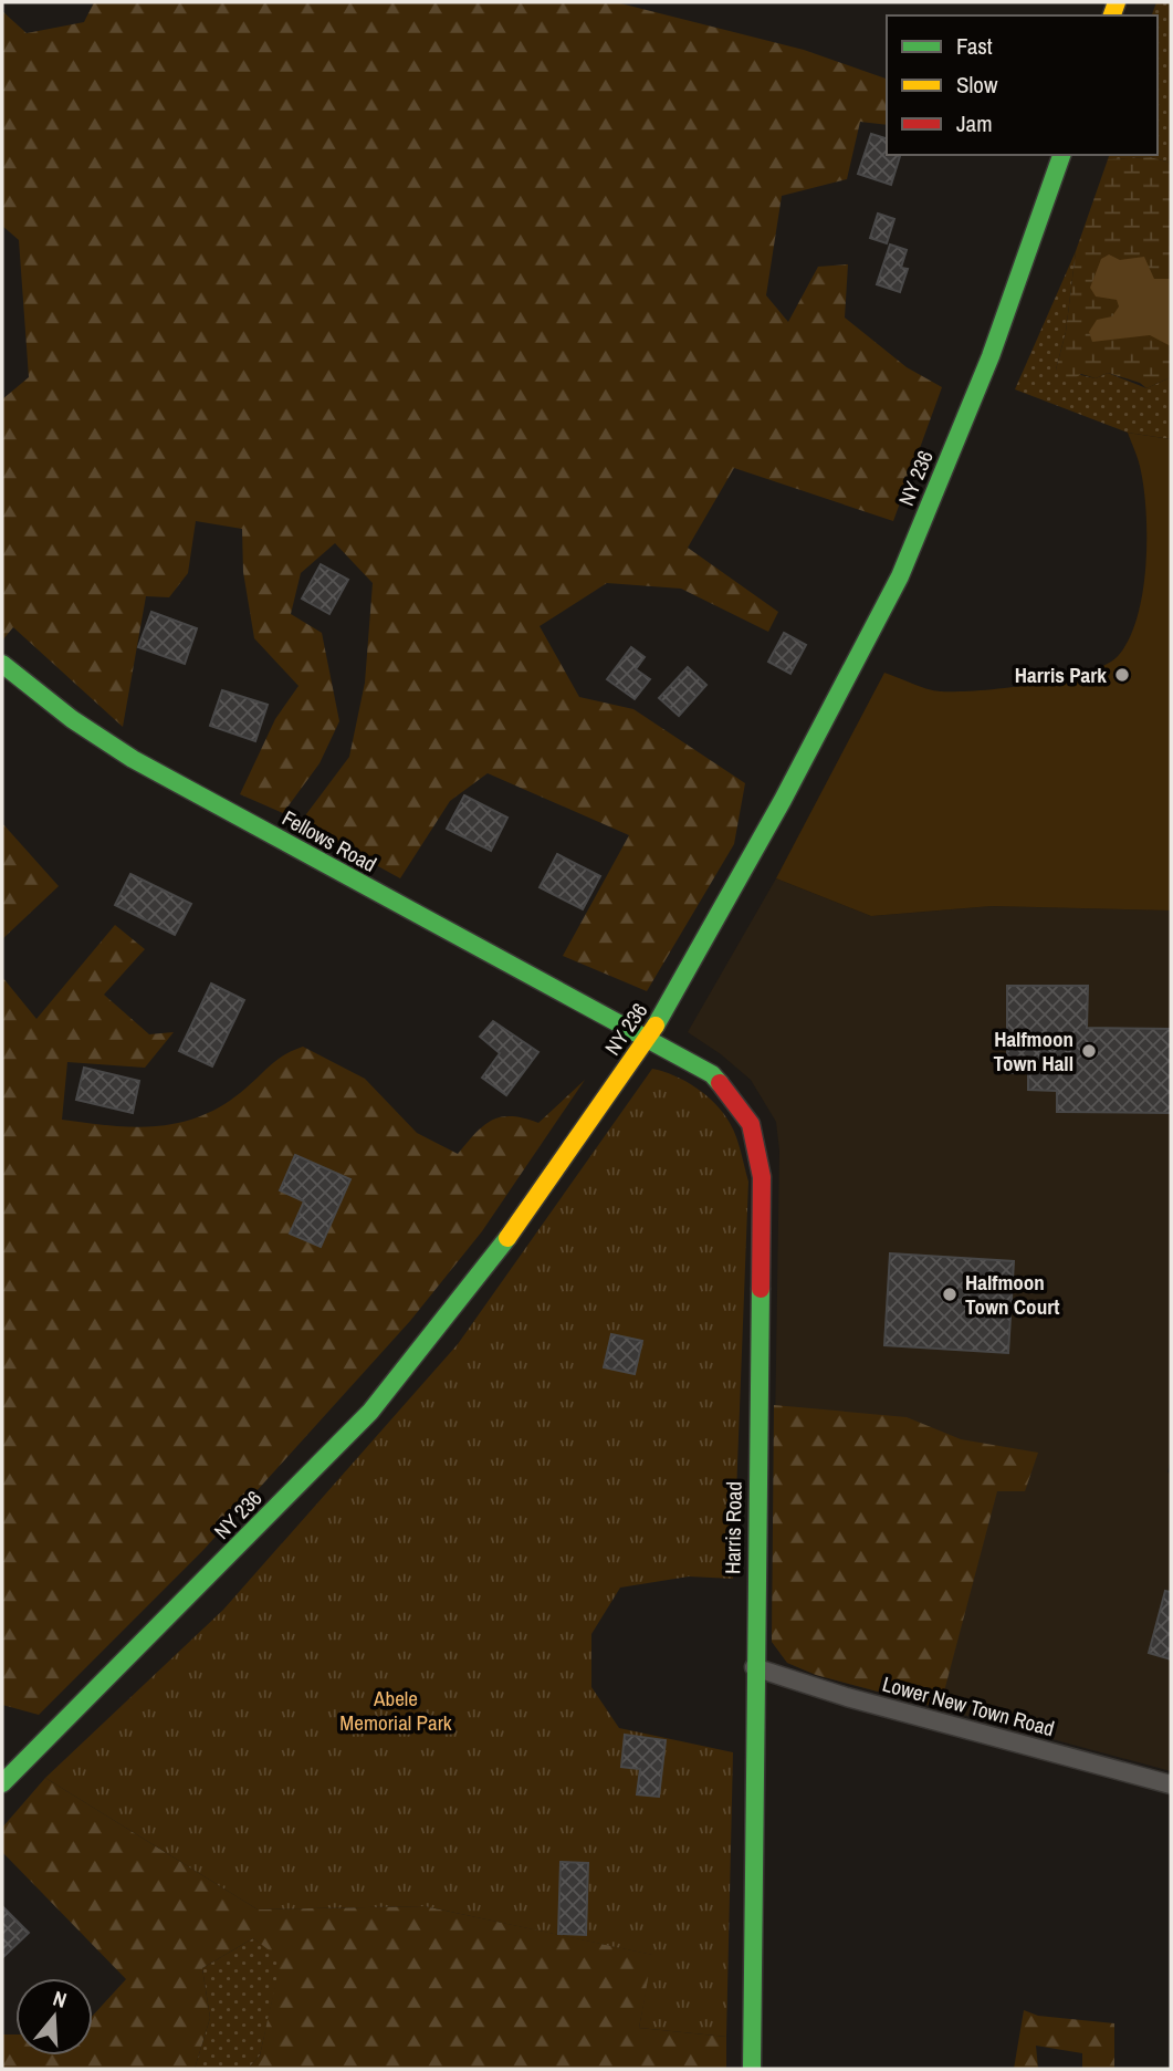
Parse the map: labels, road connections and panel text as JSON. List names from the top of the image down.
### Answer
{
  "streets": {
    "main road": ["NY 236", "Fellows Road", "Harris Road"],
    "street": ["Lower New Town Road"]
  },
  "crossings": [
    ["NY 236", "Fellows Road"],
    ["NY 236", "Harris Road"],
    ["Fellows Road", "Harris Road"],
    ["Harris Road", "Lower New Town Road"]
  ],
  "parks": ["Abele Memorial Park"],
  "places": ["Harris Park", "Halfmoon Town Hall", "Halfmoon Town Court"],
  "legend": ["Fast", "Slow", "Jam"],
  "north": "top"
}
